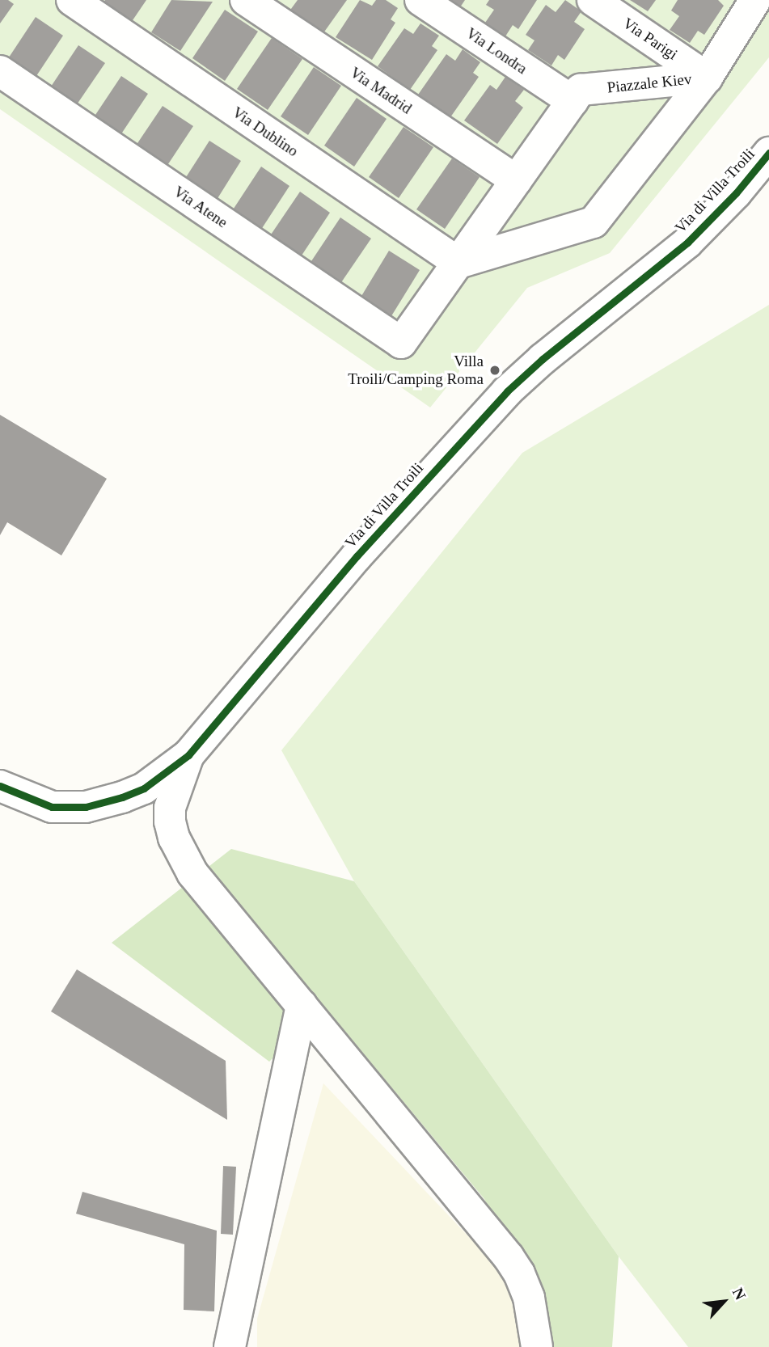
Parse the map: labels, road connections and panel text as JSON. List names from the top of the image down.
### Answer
{
  "streets": {
    "street": [
      "Via Parigi",
      "Via Londra",
      "Piazzale Kiev",
      "Via Madrid",
      "Via Dublino",
      "Via di Villa Troili",
      "Via Atene"
    ]
  },
  "crossings": [
    ["Via Parigi", "Piazzale Kiev"],
    ["Via Londra", "Piazzale Kiev"],
    ["Piazzale Kiev", "Via Madrid"],
    ["Piazzale Kiev", "Via Dublino"],
    ["Piazzale Kiev", "Via Atene"],
    ["Via Dublino", "Via Atene"]
  ],
  "places": ["Villa Troili/Camping Roma"],
  "north": "top right"
}
